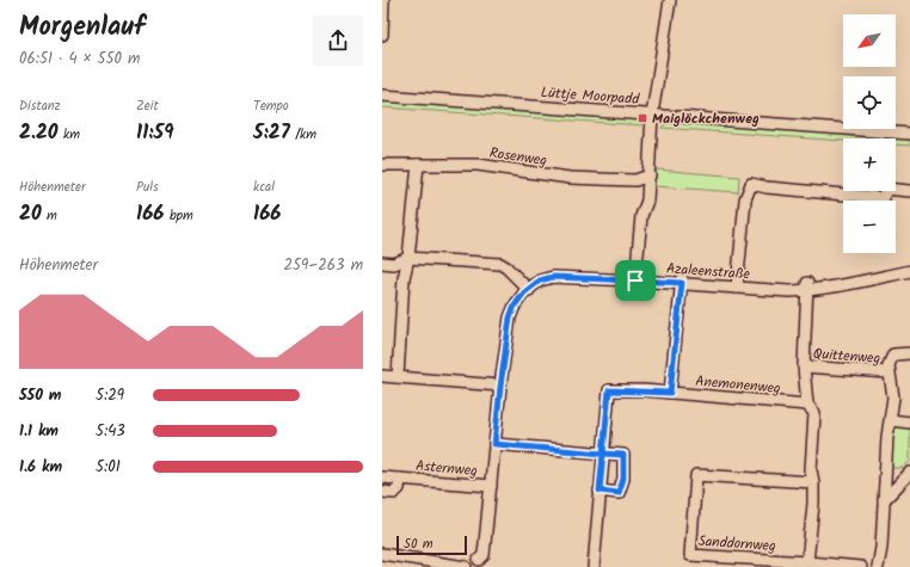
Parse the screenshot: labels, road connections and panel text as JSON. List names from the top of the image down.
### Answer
{
  "streets": {
    "street": [
      "Lüttje Moorpadd",
      "Rosenweg",
      "Azaleenstraße",
      "Quittenweg",
      "Anemonenweg",
      "Asternweg",
      "Sanddornweg"
    ]
  },
  "crossings": [
    ["Azaleenstraße", "Asternweg"]
  ],
  "places": {
    "transit": ["Maiglöckchenweg"]
  },
  "scale_bar": "50 m",
  "north": "bottom left",
  "page": {
    "heading": ["Morgenlauf", "06:51 · 4 × 550 m"],
    "map_buttons": ["+", "−"],
    "stats": [
      ["Distanz", "2.20 km"],
      ["Zeit", "11:59"],
      ["Tempo", "5:27 /km"],
      ["Höhenmeter", "20 m"],
      ["Puls", "166 bpm"],
      ["kcal", "166"]
    ],
    "chart": ["Höhenmeter", "259–263 m"],
    "list": [
      {
        "name": "550 m",
        "note": "5:29"
      },
      {
        "name": "1.1 km",
        "note": "5:43"
      },
      {
        "name": "1.6 km",
        "note": "5:01"
      }
    ],
    "scale": "50 m"
  }
}
